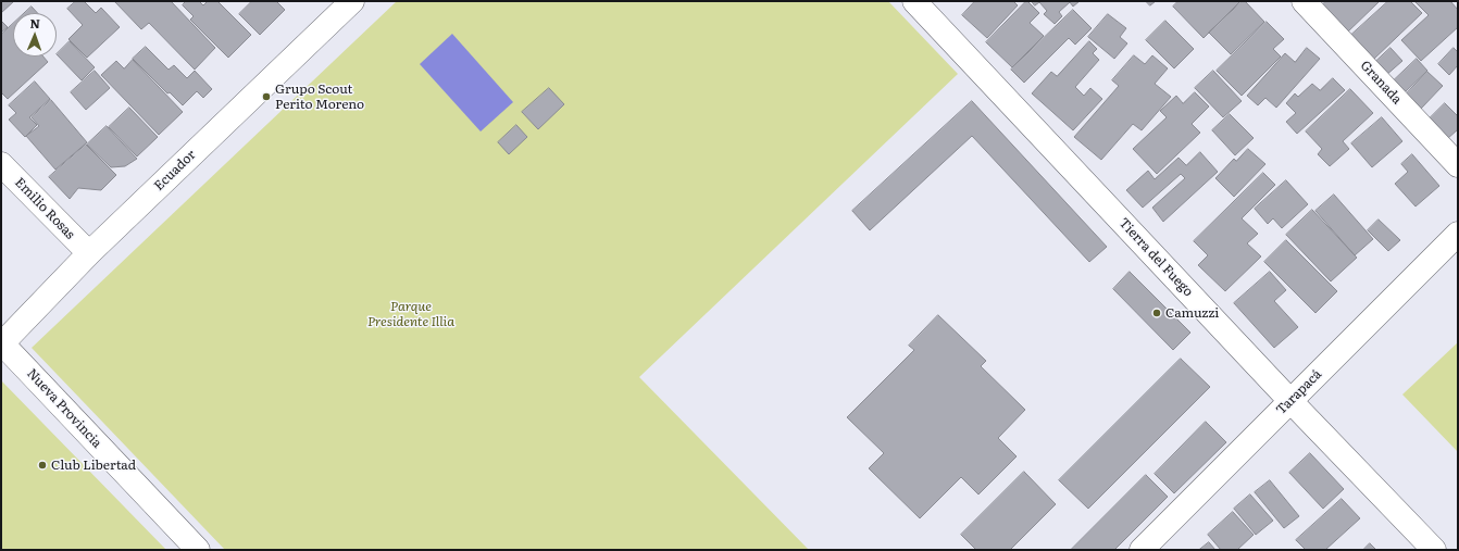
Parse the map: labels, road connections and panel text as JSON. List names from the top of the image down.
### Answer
{
  "streets": {
    "street": [
      "Granada",
      "Ecuador",
      "Emilio Rosas",
      "Tierra del Fuego",
      "Tarapacá",
      "Nueva Provincia"
    ]
  },
  "crossings": [
    ["Ecuador", "Emilio Rosas"],
    ["Ecuador", "Nueva Provincia"],
    ["Tierra del Fuego", "Tarapacá"]
  ],
  "parks": ["Parque Presidente Illia"],
  "places": ["Grupo Scout Perito Moreno", "Camuzzi", "Club Libertad"],
  "north": "top"
}
